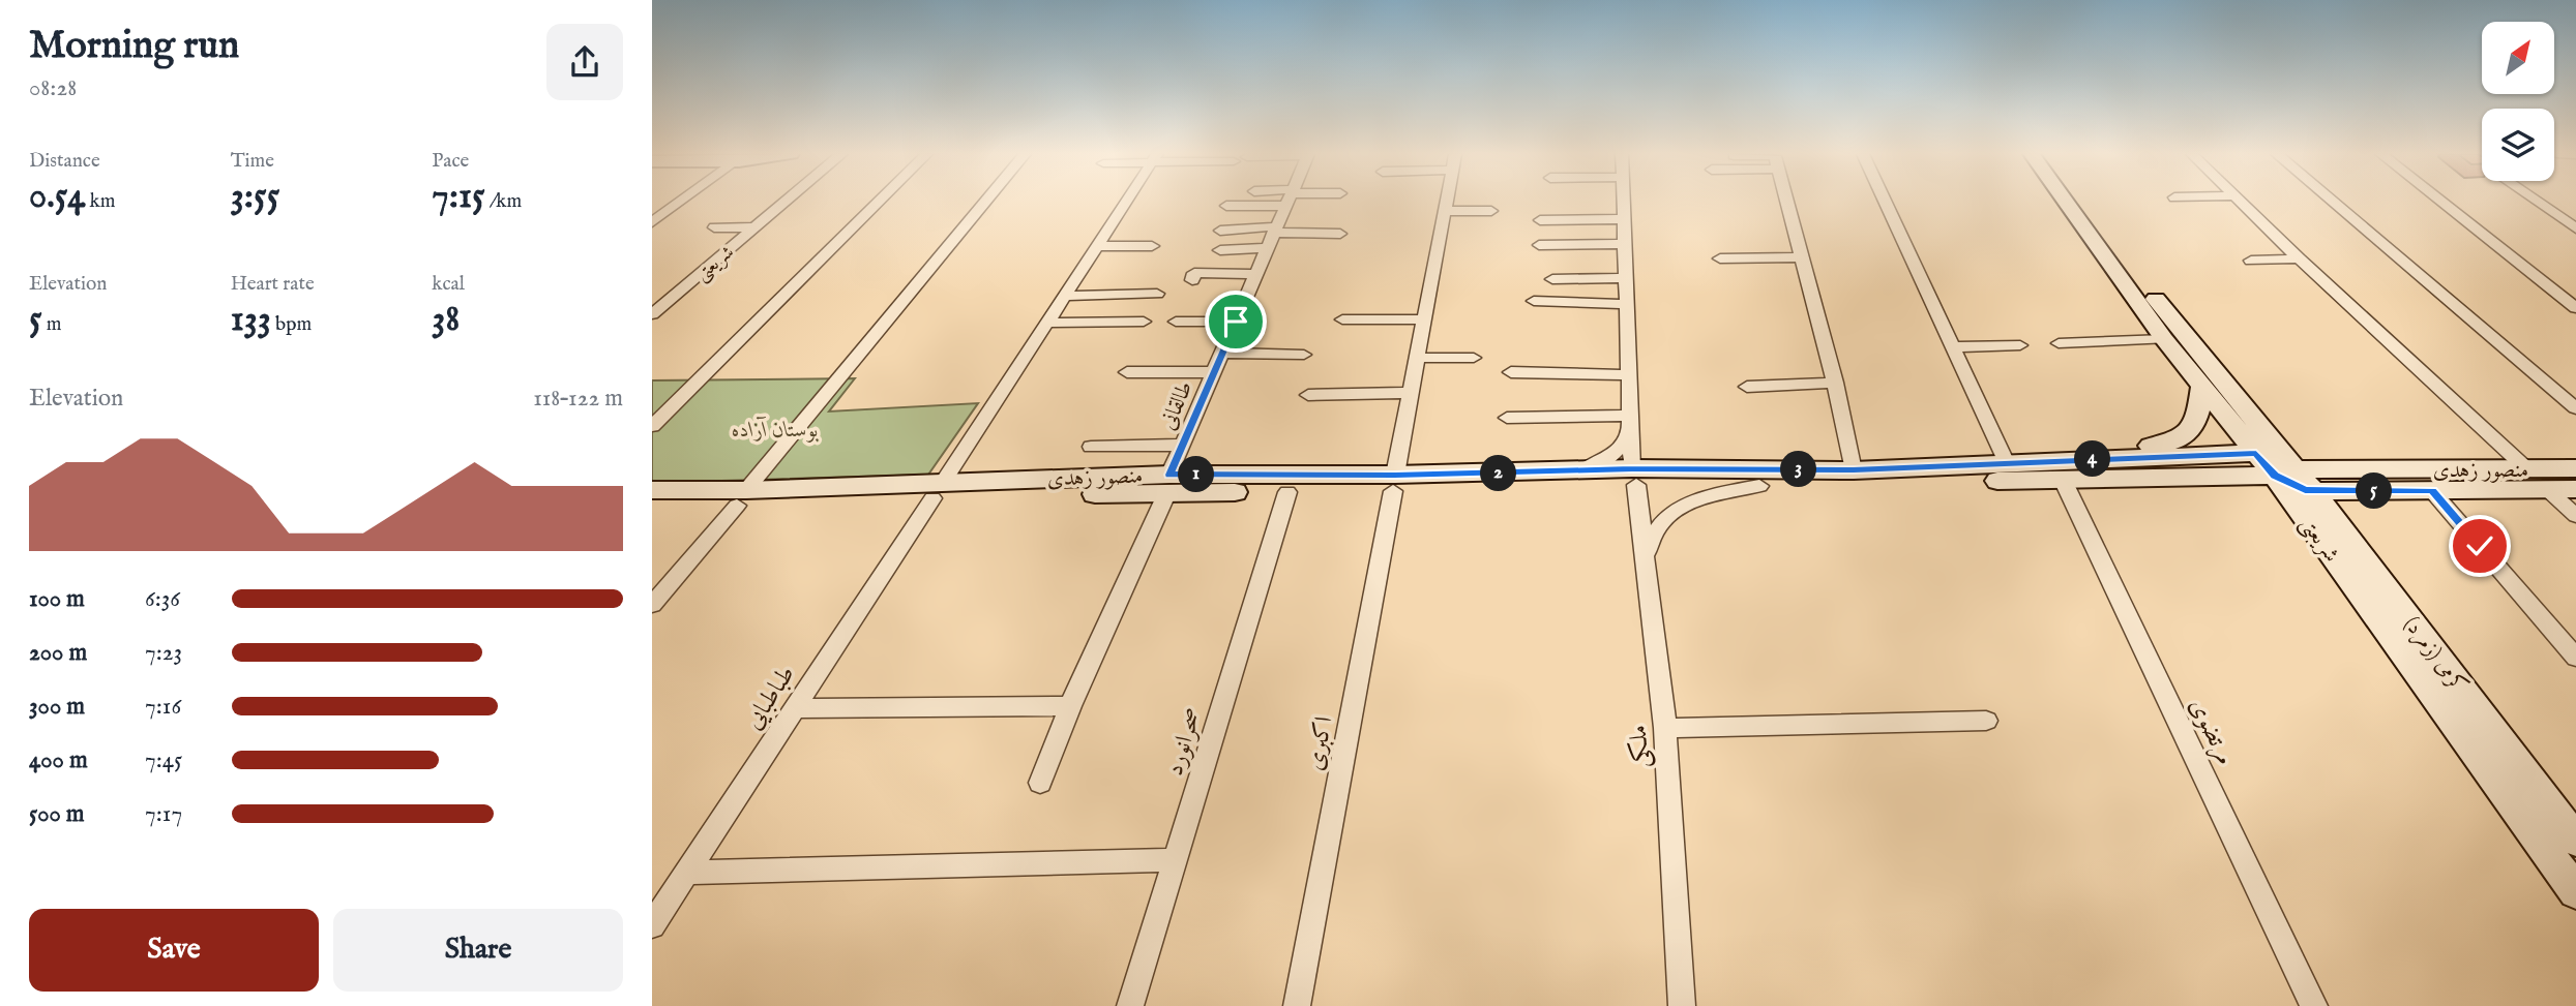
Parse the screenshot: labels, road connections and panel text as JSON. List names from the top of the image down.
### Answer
{
  "streets": {
    "main road": ["شریعتی", "منصور زهدی", "کرمی (زمرد)"],
    "street": [
      "طالقانی",
      "طباطبایی",
      "مرتضوی",
      "صحرانورد",
      "اکبری",
      "ملکی"
    ]
  },
  "crossings": [
    ["شریعتی", "منصور زهدی"],
    ["شریعتی", "کرمی (زمرد)"],
    ["طالقانی", "منصور زهدی"],
    ["منصور زهدی", "کرمی (زمرد)"],
    ["منصور زهدی", "طباطبایی"],
    ["منصور زهدی", "مرتضوی"],
    ["منصور زهدی", "صحرانورد"],
    ["منصور زهدی", "اکبری"],
    ["منصور زهدی", "ملکی"]
  ],
  "parks": ["بوستان آزاده"],
  "north": "top right",
  "page": {
    "heading": ["Morning run", "08:28"],
    "stats": [
      ["Distance", "0.54 km"],
      ["Time", "3:55"],
      ["Pace", "7:15 /km"],
      ["Elevation", "5 m"],
      ["Heart rate", "133 bpm"],
      ["kcal", "38"]
    ],
    "chart": ["Elevation", "118–122 m"],
    "pins": [
      "4",
      "3",
      "2",
      "1",
      "5"
    ],
    "list": [
      {
        "name": "100 m",
        "note": "6:36"
      },
      {
        "name": "200 m",
        "note": "7:23"
      },
      {
        "name": "300 m",
        "note": "7:16"
      },
      {
        "name": "400 m",
        "note": "7:45"
      },
      {
        "name": "500 m",
        "note": "7:17"
      }
    ],
    "buttons": ["Save", "Share"]
  }
}
